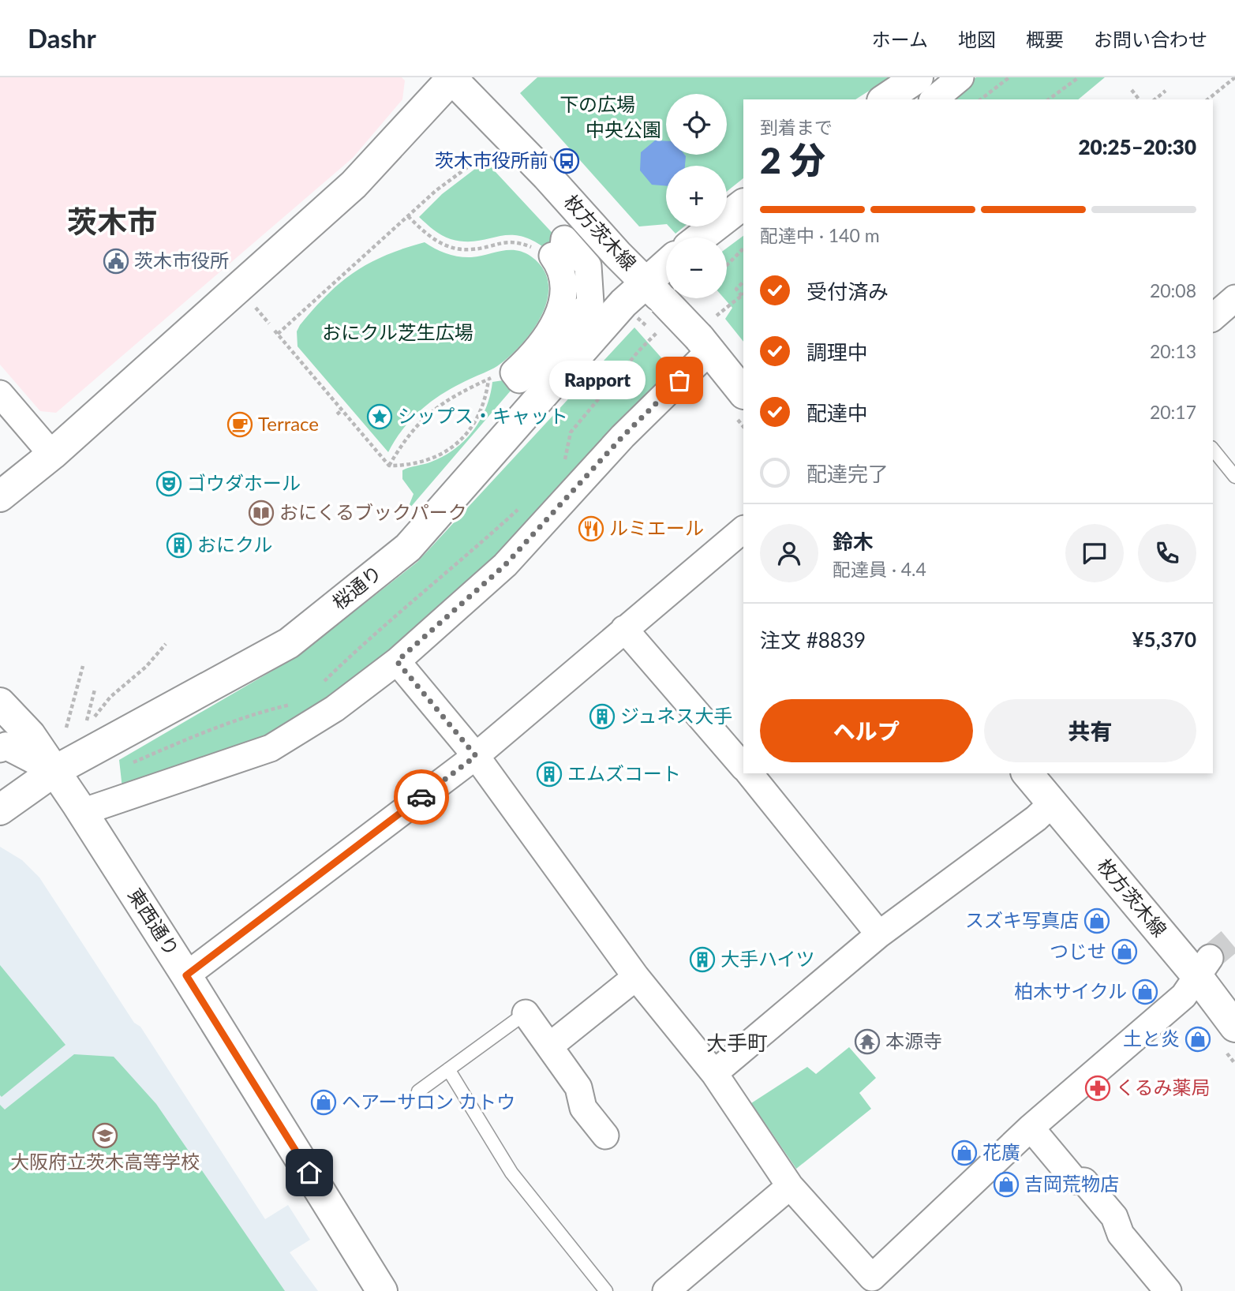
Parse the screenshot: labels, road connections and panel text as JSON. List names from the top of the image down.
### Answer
{
  "streets": {
    "street": ["枚方茨木線", "桜通り", "東西通り"]
  },
  "crossings": [
    ["枚方茨木線", "桜通り"],
    ["桜通り", "東西通り"]
  ],
  "districts": ["茨木市", "大手町"],
  "parks": ["下の広場", "中央公園", "おにクル芝生広場"],
  "places": {
    "bus stop": ["茨木市役所前"],
    "public building": ["茨木市役所"],
    "other": ["Rapport"],
    "place": ["シップス・キャット"],
    "cafe": ["Terrace"],
    "theatre": ["ゴウダホール"],
    "library": ["おにくるブックパーク"],
    "restaurant": ["ルミエール"],
    "building": [
      "おにクル",
      "ジュネス大手",
      "エムズコート",
      "大手ハイツ"
    ],
    "shop": [
      "スズキ写真店",
      "つじせ",
      "柏木サイクル",
      "土と炎",
      "ヘアーサロン カトウ",
      "花廣",
      "吉岡荒物店"
    ],
    "temple": ["本源寺"],
    "pharmacy": ["くるみ薬局"],
    "school or university": ["大阪府立茨木高等学校"]
  },
  "page": {
    "header": "Dashr",
    "nav": [
      "ホーム",
      "地図",
      "概要",
      "お問い合わせ"
    ],
    "map_buttons": ["+", "−"],
    "heading": ["2 分", "到着まで", "20:25–20:30"],
    "panel": [
      "鈴木",
      "配達員 · 4.4",
      "注文 #8839",
      "¥5,370"
    ],
    "bar": "配達中 · 140 m",
    "list": [
      ["受付済み", "20:08"],
      ["調理中", "20:13"],
      ["配達中", "20:17"],
      "配達完了"
    ],
    "bubble": "Rapport",
    "buttons": ["ヘルプ", "共有"]
  }
}
